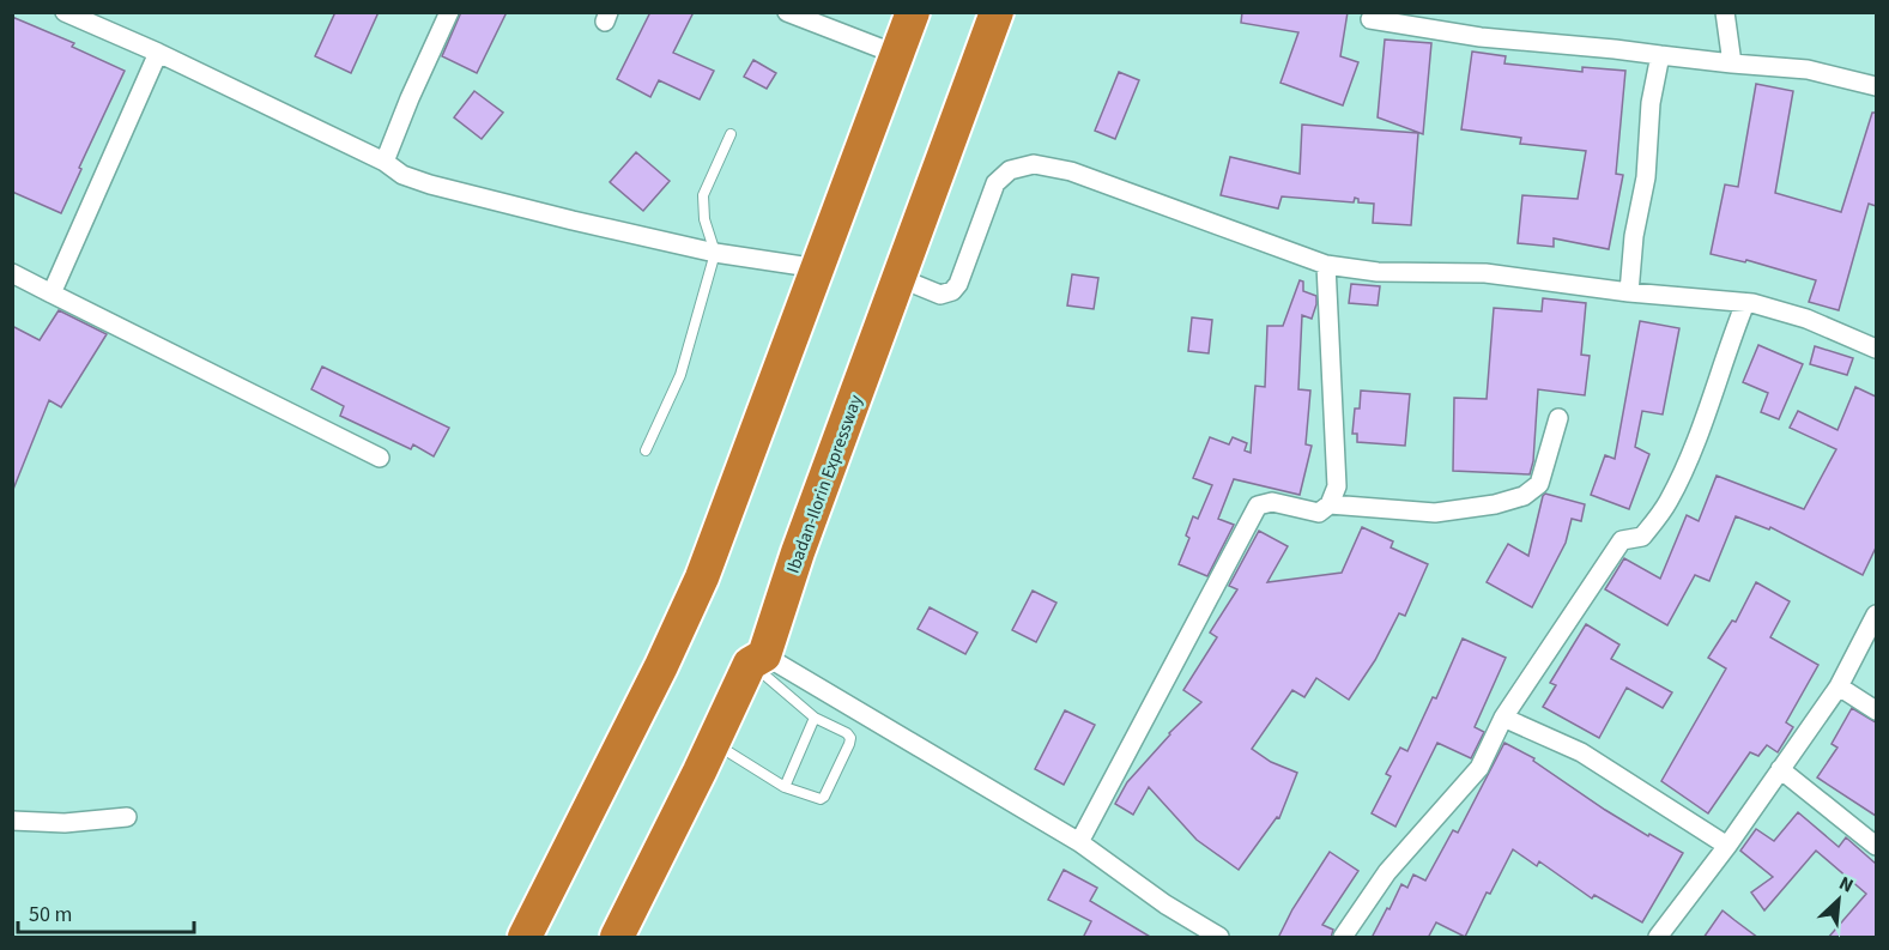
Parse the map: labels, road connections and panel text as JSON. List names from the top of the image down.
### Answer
{
  "streets": {
    "highway": ["Ibadan-Ilorin Expressway"]
  },
  "scale_bar": "50 m",
  "north": "top right"
}
